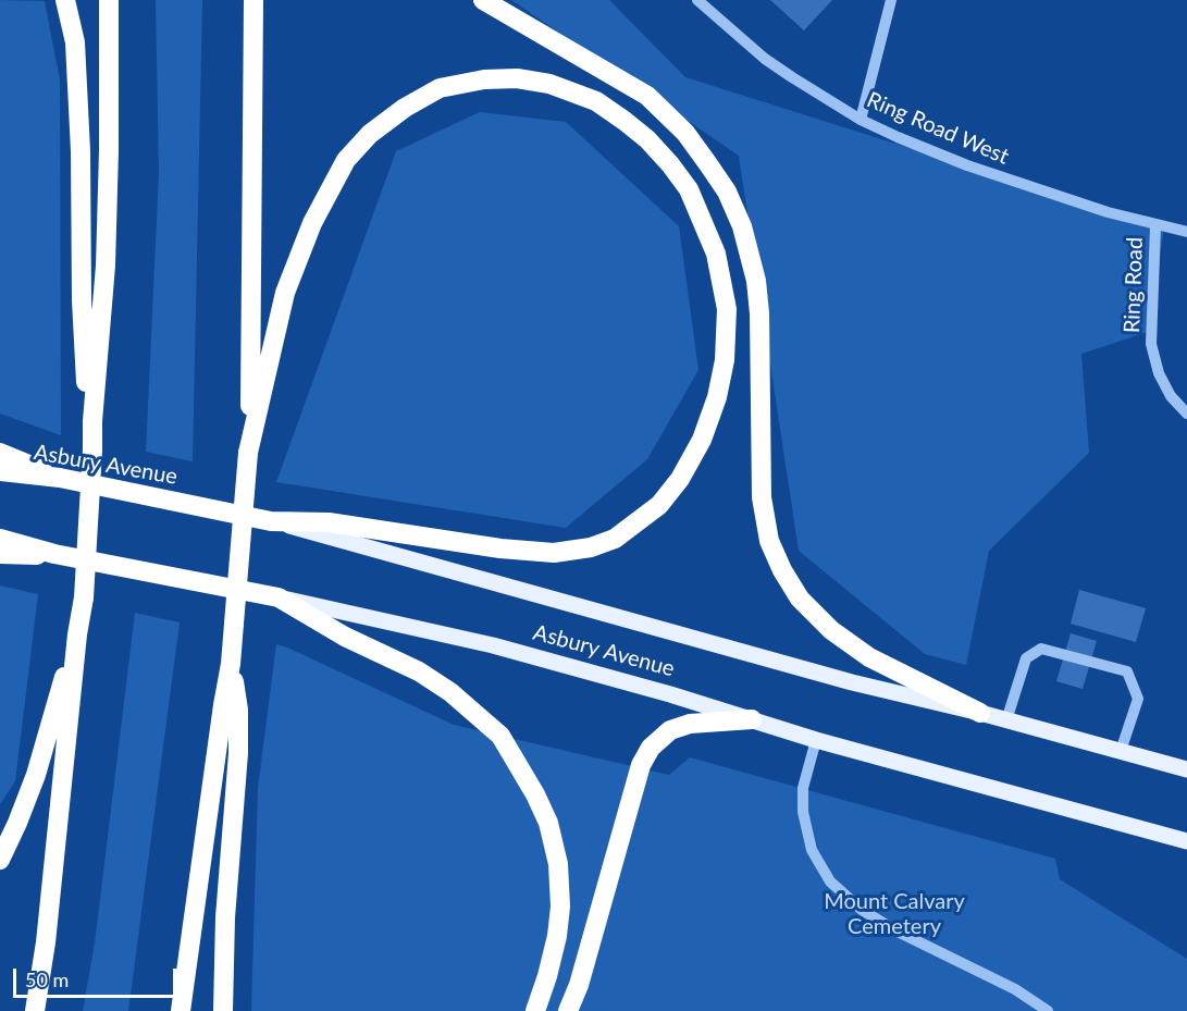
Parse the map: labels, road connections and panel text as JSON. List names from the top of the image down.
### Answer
{
  "streets": {
    "highway": ["Asbury Avenue"],
    "street": ["Ring Road West", "Ring Road"]
  },
  "crossings": [
    ["Ring Road West", "Ring Road"]
  ],
  "parks": ["Mount Calvary Cemetery"],
  "scale_bar": "50 m"
}
